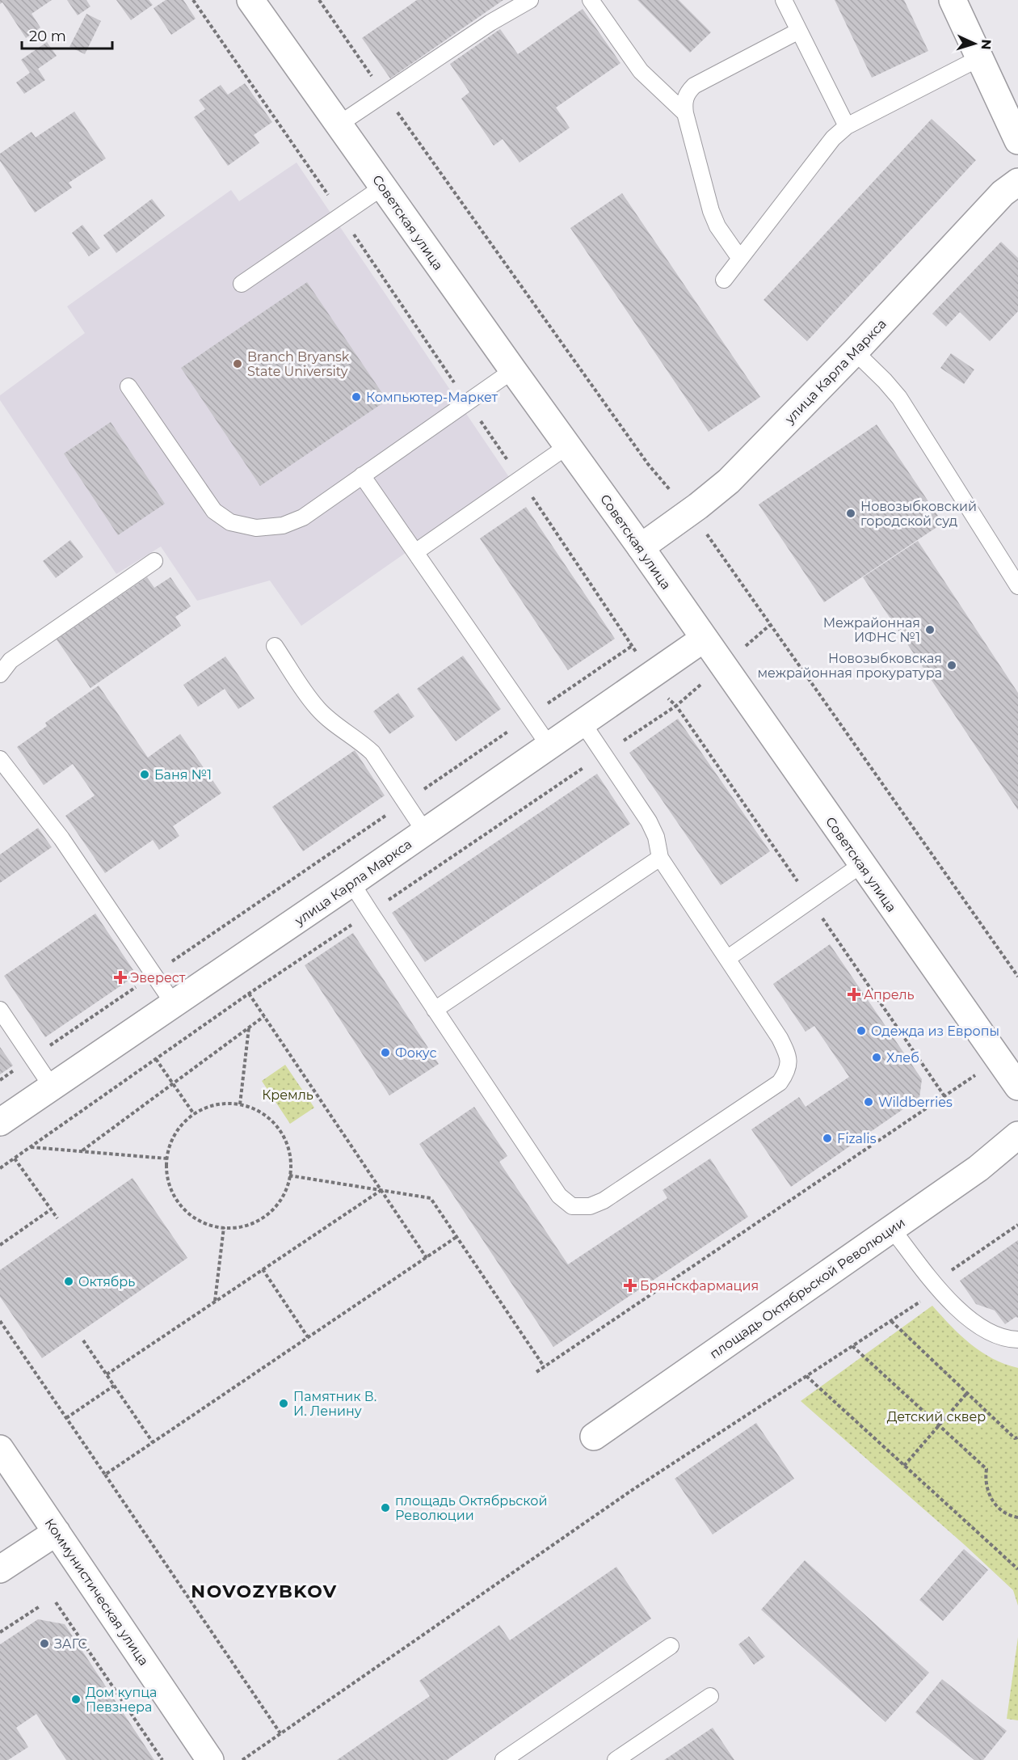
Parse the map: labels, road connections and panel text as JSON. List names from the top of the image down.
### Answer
{
  "streets": {
    "street": [
      "Советская улица",
      "улица Карла Маркса",
      "площадь Октябрьской Революции",
      "Коммунистическая улица"
    ]
  },
  "crossings": [
    ["Советская улица", "улица Карла Маркса"]
  ],
  "districts": ["NOVOZYBKOV"],
  "parks": ["Кремль", "Детский сквер"],
  "places": {
    "other": [
      "Branch Bryansk State University",
      "Компьютер-Маркет",
      "Новозыбковский городской суд",
      "Межрайонная ИФНС №1",
      "Новозыбковская межрайонная прокуратура",
      "Баня №1",
      "Одежда из Европы",
      "Фокус",
      "Хлеб",
      "Wildberries",
      "Fizalis",
      "Октябрь",
      "Памятник В. И. Ленину",
      "площадь Октябрьской Революции",
      "ЗАГС",
      "Дом купца Певзнера"
    ],
    "health": ["Эверест", "Апрель", "Брянскфармация"]
  },
  "scale_bar": "20 m",
  "north": "right"
}
